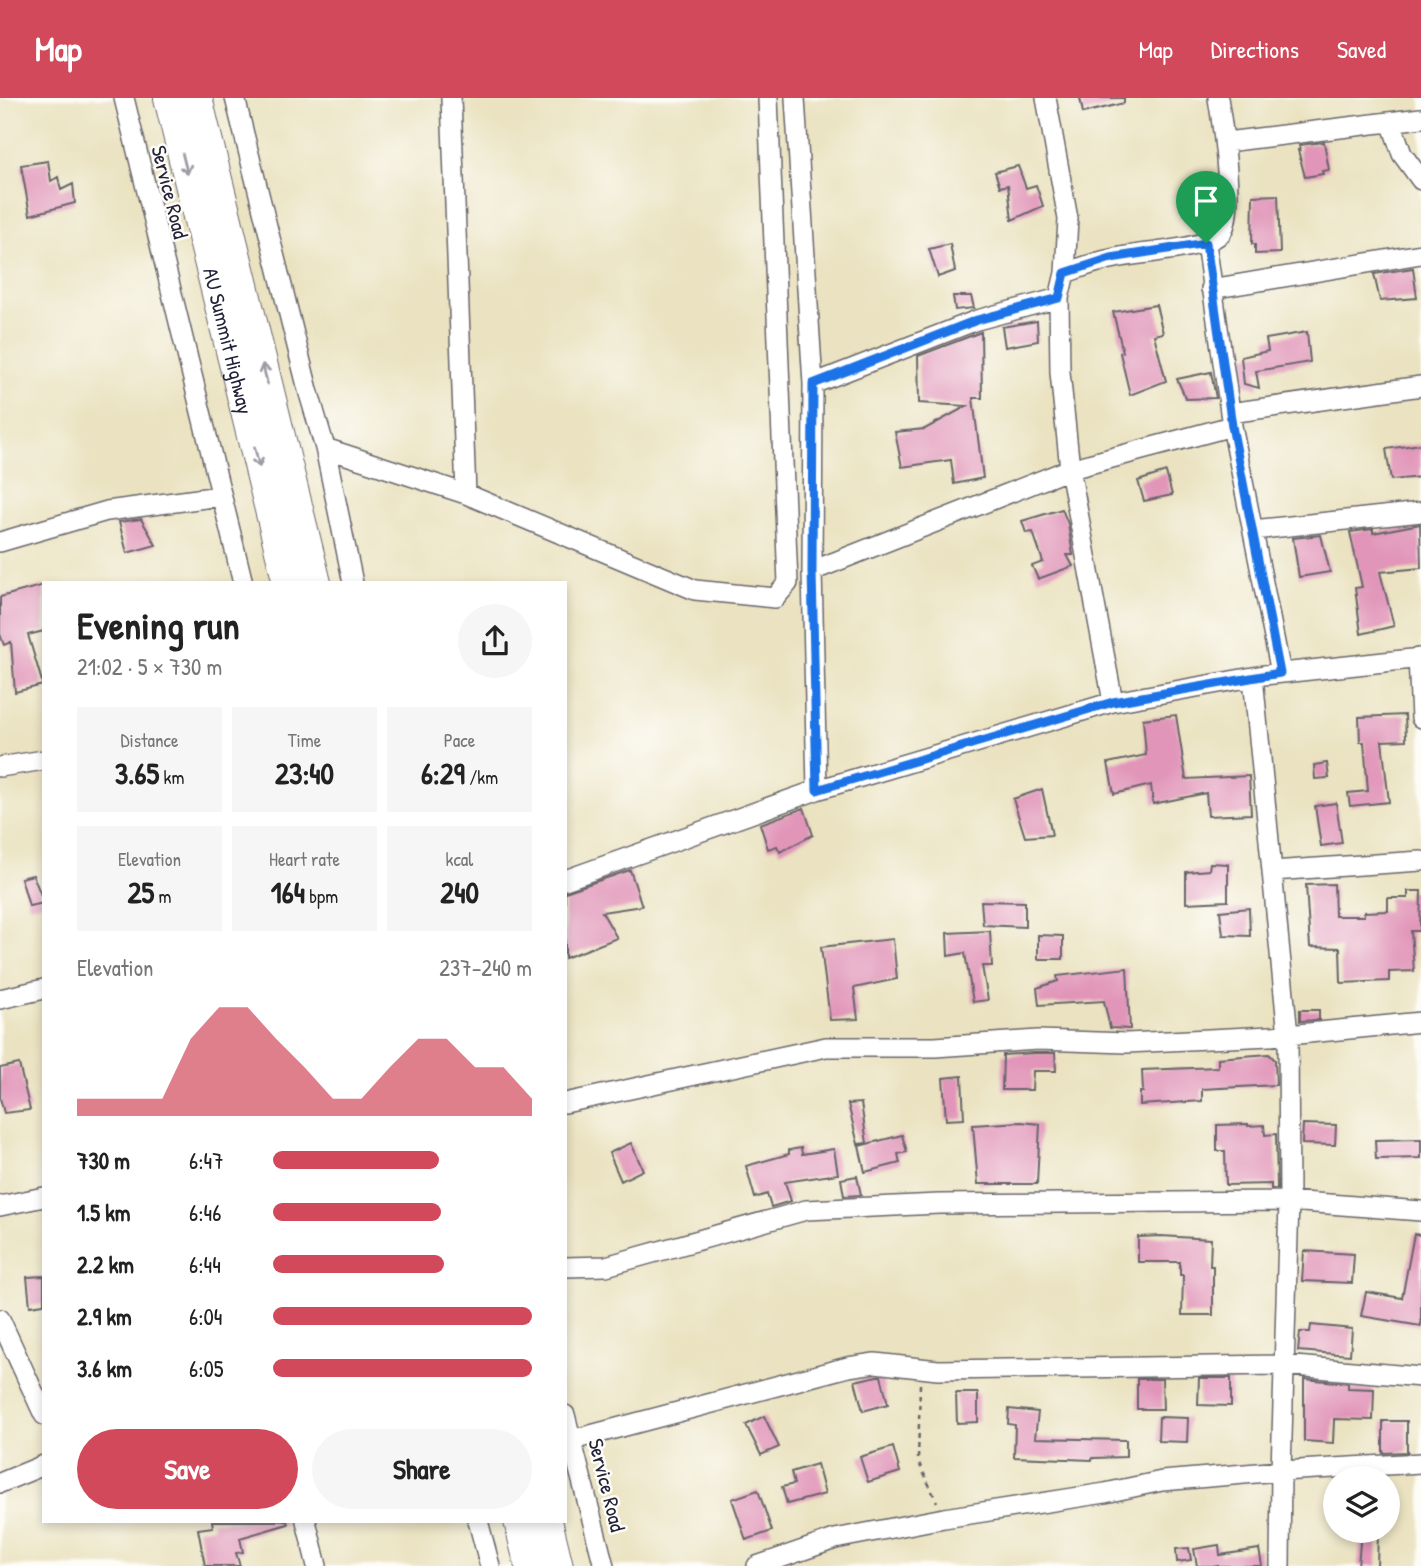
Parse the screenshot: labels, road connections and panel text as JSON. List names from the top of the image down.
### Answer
{
  "streets": {
    "main road": ["AU Summit Highway"],
    "street": ["Service Road"]
  },
  "page": {
    "header": "Map",
    "nav": ["Map", "Directions", "Saved"],
    "heading": ["Evening run", "21:02 · 5 × 730 m"],
    "stats": [
      ["Distance", "3.65 km"],
      ["Time", "23:40"],
      ["Pace", "6:29 /km"],
      ["Elevation", "25 m"],
      ["Heart rate", "164 bpm"],
      ["kcal", "240"]
    ],
    "chart": ["Elevation", "237–240 m"],
    "list": [
      {
        "name": "730 m",
        "note": "6:47"
      },
      {
        "name": "1.5 km",
        "note": "6:46"
      },
      {
        "name": "2.2 km",
        "note": "6:44"
      },
      {
        "name": "2.9 km",
        "note": "6:04"
      },
      {
        "name": "3.6 km",
        "note": "6:05"
      }
    ],
    "buttons": ["Save", "Share"]
  }
}
